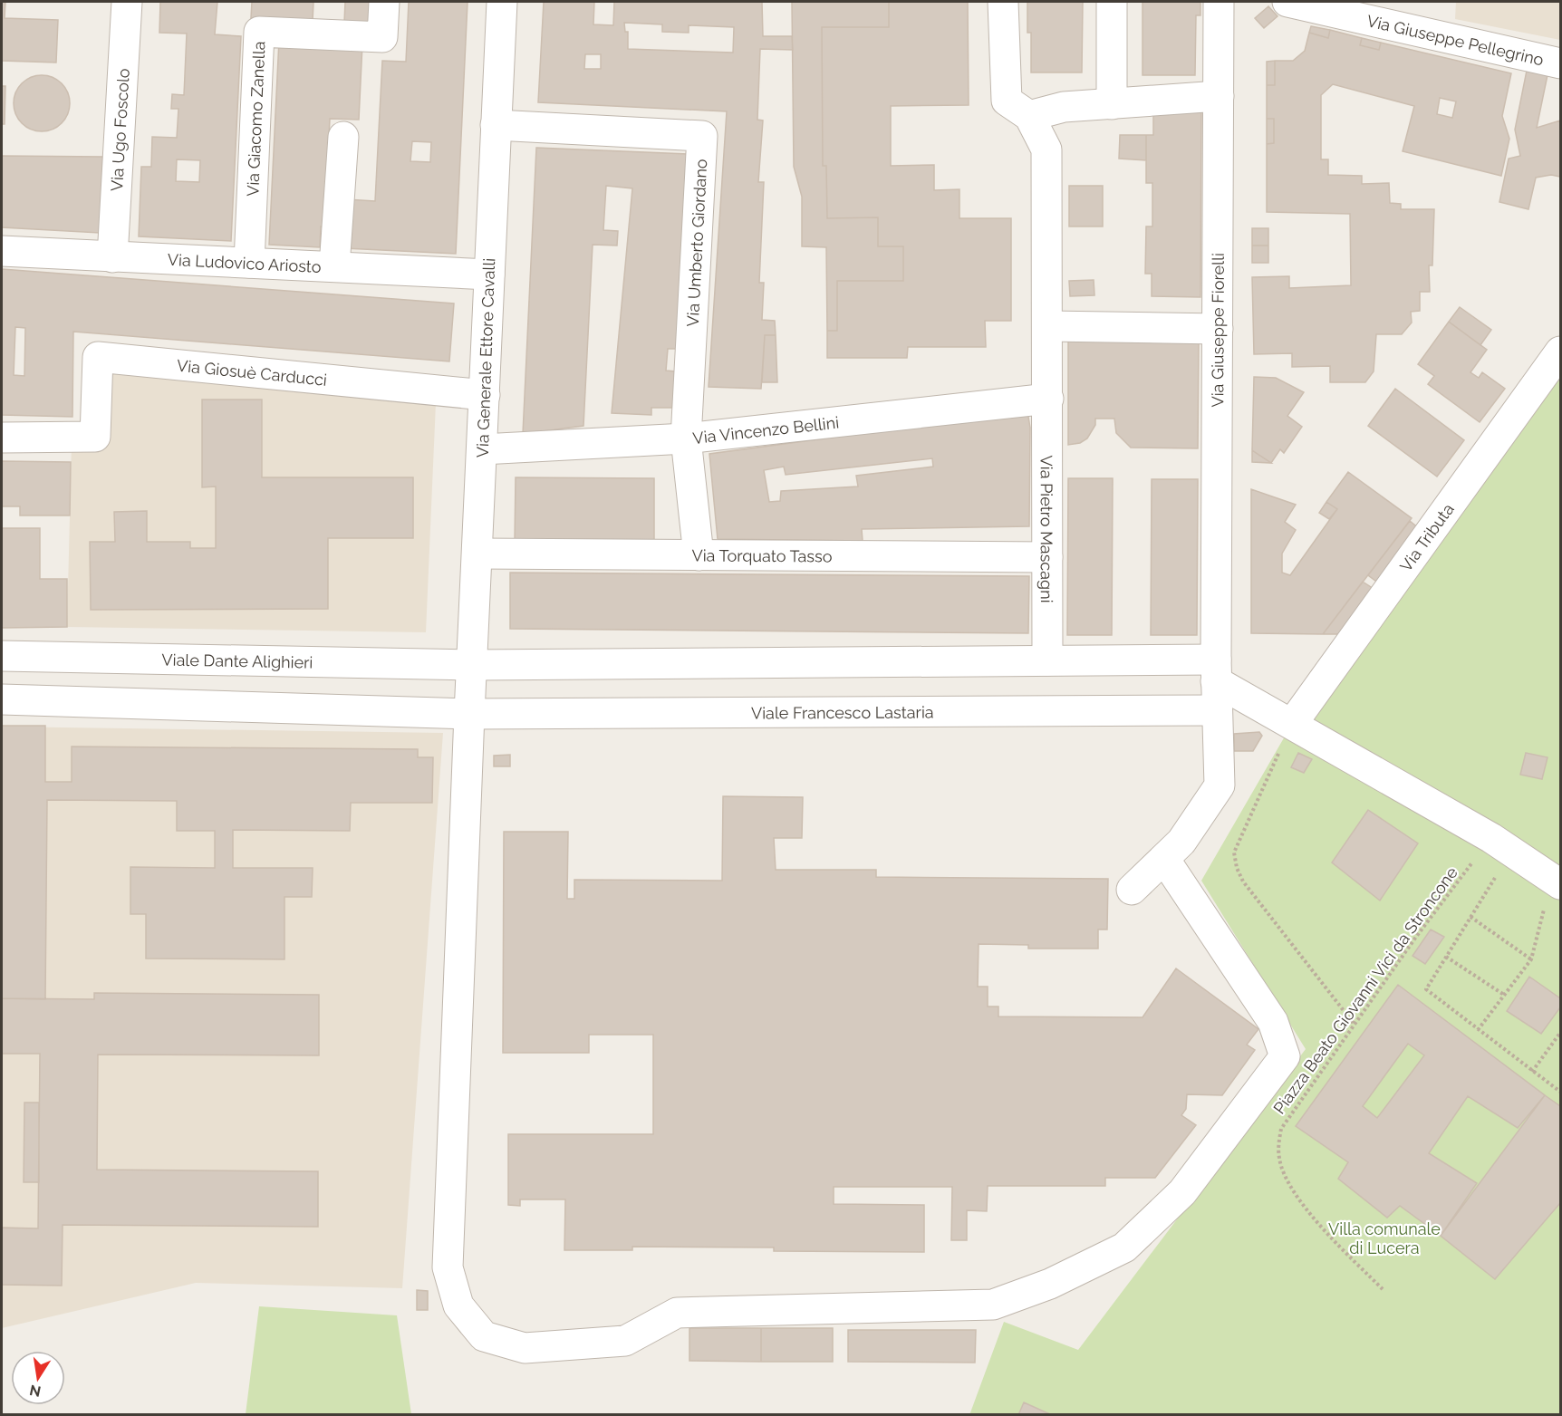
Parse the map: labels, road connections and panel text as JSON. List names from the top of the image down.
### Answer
{
  "streets": {
    "street": [
      "Via Giuseppe Pellegrino",
      "Via Giacomo Zanella",
      "Via Ugo Foscolo",
      "Via Umberto Giordano",
      "Via Ludovico Ariosto",
      "Via Giuseppe Fiorelli",
      "Via Generale Ettore Cavalli",
      "Via Giosuè Carducci",
      "Via Vincenzo Bellini",
      "Via Pietro Mascagni",
      "Via Tributa",
      "Via Torquato Tasso",
      "Viale Dante Alighieri",
      "Viale Francesco Lastaria"
    ],
    "path": ["Piazza Beato Giovanni Vici da Stroncone"]
  },
  "crossings": [
    ["Via Giacomo Zanella", "Via Ludovico Ariosto"],
    ["Via Ugo Foscolo", "Via Ludovico Ariosto"],
    ["Via Umberto Giordano", "Via Generale Ettore Cavalli"],
    ["Via Umberto Giordano", "Via Vincenzo Bellini"],
    ["Via Umberto Giordano", "Via Torquato Tasso"],
    ["Via Ludovico Ariosto", "Via Generale Ettore Cavalli"],
    ["Via Giuseppe Fiorelli", "Via Generale Ettore Cavalli"],
    ["Via Giuseppe Fiorelli", "Viale Francesco Lastaria"],
    ["Via Generale Ettore Cavalli", "Via Giosuè Carducci"],
    ["Via Generale Ettore Cavalli", "Via Vincenzo Bellini"],
    ["Via Generale Ettore Cavalli", "Via Torquato Tasso"],
    ["Via Generale Ettore Cavalli", "Viale Dante Alighieri"],
    ["Via Generale Ettore Cavalli", "Viale Francesco Lastaria"],
    ["Via Vincenzo Bellini", "Via Pietro Mascagni"],
    ["Via Pietro Mascagni", "Via Torquato Tasso"]
  ],
  "parks": ["Villa comunale di Lucera"],
  "north": "bottom"
}
